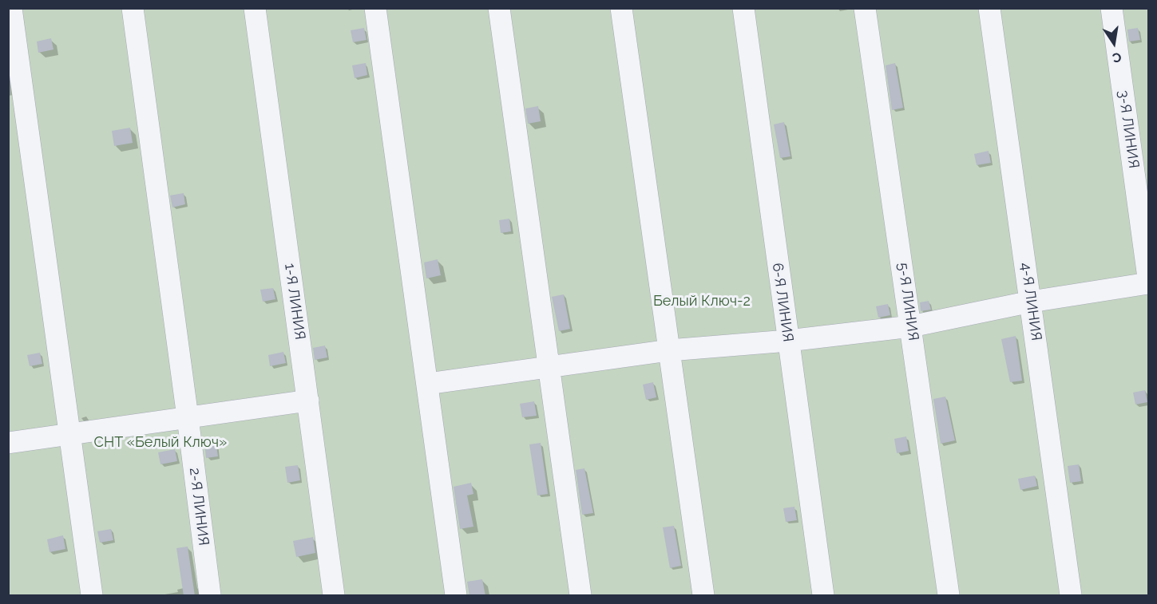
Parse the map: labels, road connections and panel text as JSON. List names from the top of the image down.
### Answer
{
  "streets": {
    "street": [
      "3-Я ЛИНИЯ",
      "1-Я ЛИНИЯ",
      "5-Я ЛИНИЯ",
      "4-Я ЛИНИЯ",
      "6-Я ЛИНИЯ",
      "2-Я ЛИНИЯ"
    ]
  },
  "parks": ["Белый Ключ-2", "СНТ «Белый Ключ»"],
  "north": "bottom"
}
